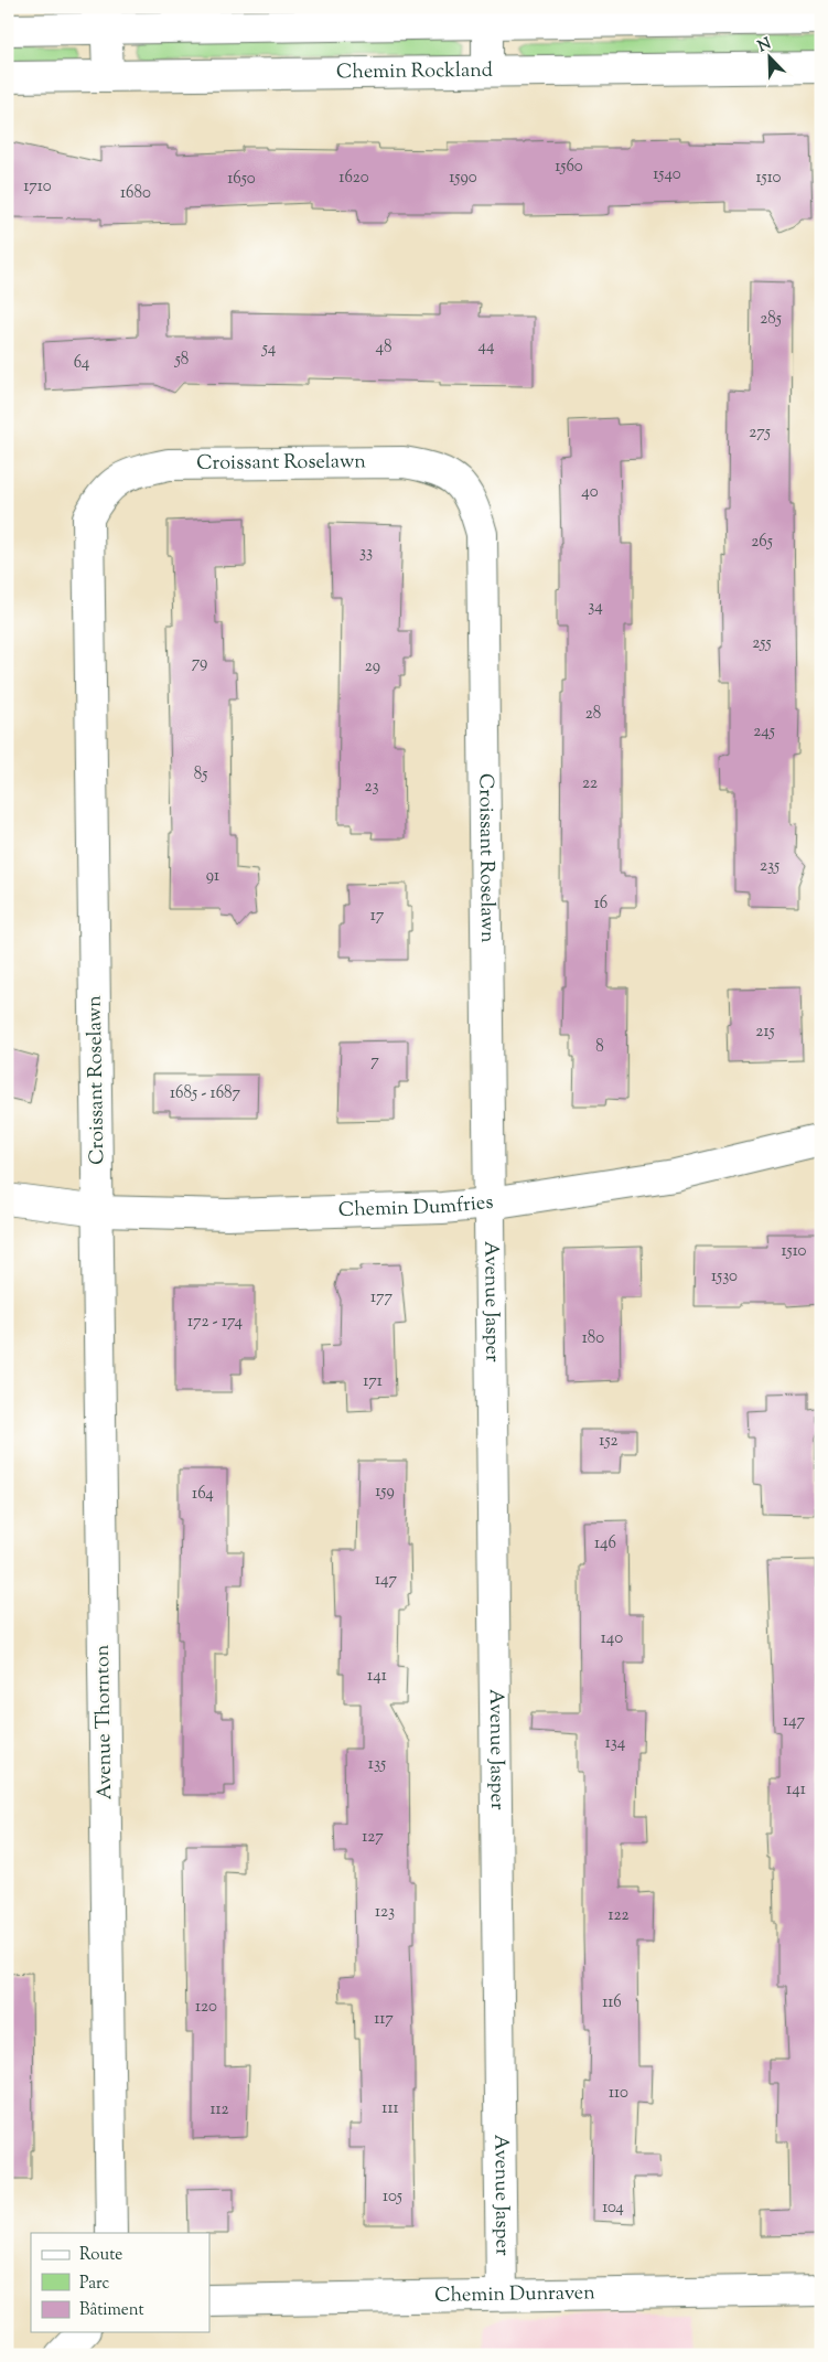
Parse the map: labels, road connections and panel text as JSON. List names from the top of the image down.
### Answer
{
  "streets": {
    "street": [
      "Chemin Rockland",
      "Croissant Roselawn",
      "Chemin Dumfries",
      "Avenue Jasper",
      "Avenue Thornton",
      "Chemin Dunraven"
    ]
  },
  "crossings": [
    ["Croissant Roselawn", "Chemin Dumfries"],
    ["Croissant Roselawn", "Avenue Jasper"],
    ["Croissant Roselawn", "Avenue Thornton"],
    ["Chemin Dumfries", "Avenue Jasper"],
    ["Chemin Dumfries", "Avenue Thornton"],
    ["Avenue Jasper", "Chemin Dunraven"]
  ],
  "house_numbers": [
    "1560",
    "1540",
    "1620",
    "1590",
    "1510",
    "1650",
    "1710",
    "1680",
    "285",
    "44",
    "48",
    "54",
    "58",
    "64",
    "275",
    "40",
    "265",
    "33",
    "34",
    "255",
    "79",
    "29",
    "28",
    "245",
    "85",
    "22",
    "23",
    "235",
    "91",
    "16",
    "17",
    "215",
    "8",
    "7",
    "1685 - 1687",
    "1510",
    "1530",
    "177",
    "172 - 174",
    "180",
    "171",
    "152",
    "159",
    "164",
    "146",
    "147",
    "140",
    "141",
    "147",
    "134",
    "135",
    "141",
    "127",
    "123",
    "122",
    "116",
    "120",
    "117",
    "110",
    "111",
    "112",
    "105",
    "104"
  ],
  "legend": ["Route", "Parc", "Bâtiment"],
  "north": "top left"
}
